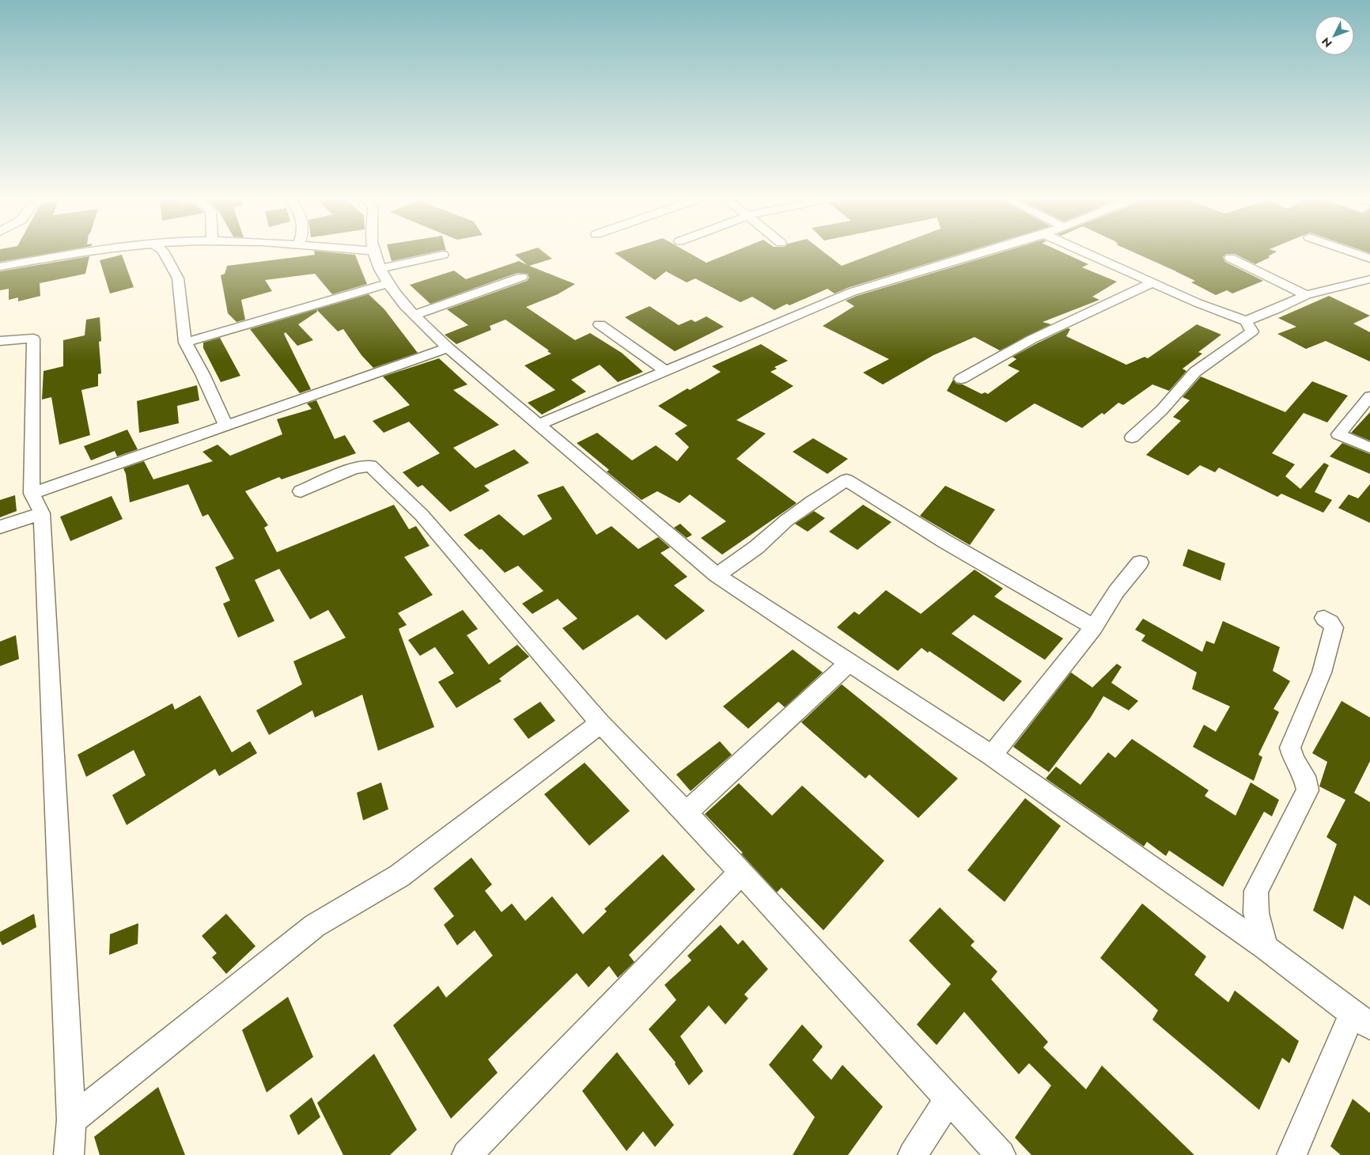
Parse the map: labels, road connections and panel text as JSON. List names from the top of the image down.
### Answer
{
  "north": "bottom left"
}
